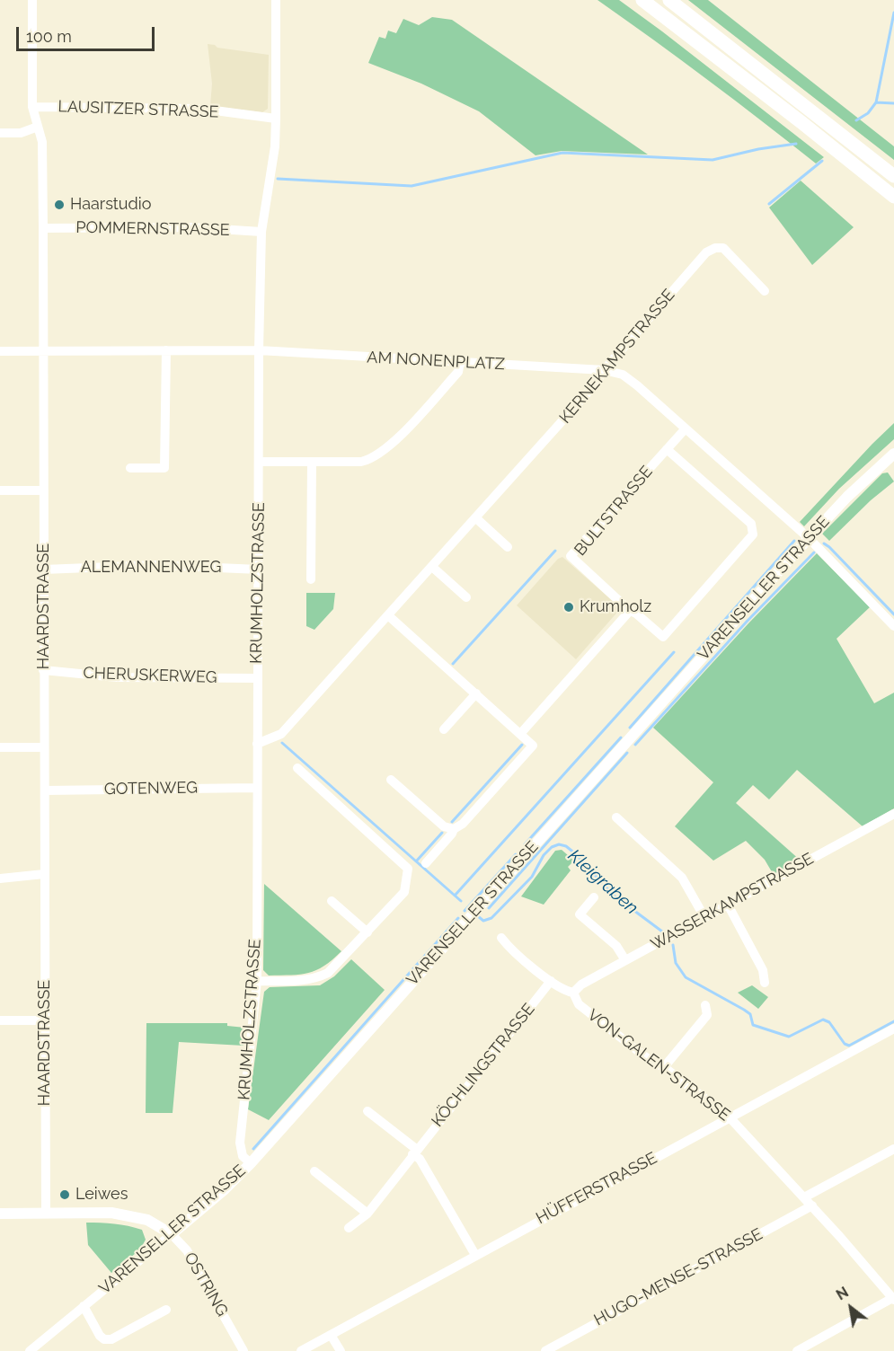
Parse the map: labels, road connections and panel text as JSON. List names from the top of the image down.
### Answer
{
  "streets": {
    "main road": ["VARENSELLER STRASSE", "OSTRING"],
    "street": [
      "LAUSITZER STRASSE",
      "POMMERNSTRASSE",
      "KERNEKAMPSTRASSE",
      "AM NONENPLATZ",
      "BULTSTRASSE",
      "ALEMANNENWEG",
      "KRUMHOLZSTRASSE",
      "HAARDSTRASSE",
      "CHERUSKERWEG",
      "GOTENWEG",
      "WASSERKAMPSTRASSE",
      "KÖCHLINGSTRASSE",
      "VON-GALEN-STRASSE",
      "HÜFFERSTRASSE",
      "HUGO-MENSE-STRASSE"
    ]
  },
  "crossings": [
    ["LAUSITZER STRASSE", "KRUMHOLZSTRASSE"],
    ["LAUSITZER STRASSE", "HAARDSTRASSE"],
    ["POMMERNSTRASSE", "KRUMHOLZSTRASSE"],
    ["POMMERNSTRASSE", "HAARDSTRASSE"],
    ["KERNEKAMPSTRASSE", "AM NONENPLATZ"],
    ["KERNEKAMPSTRASSE", "KRUMHOLZSTRASSE"],
    ["AM NONENPLATZ", "BULTSTRASSE"],
    ["AM NONENPLATZ", "KRUMHOLZSTRASSE"],
    ["AM NONENPLATZ", "VARENSELLER STRASSE"],
    ["AM NONENPLATZ", "HAARDSTRASSE"],
    ["ALEMANNENWEG", "KRUMHOLZSTRASSE"],
    ["ALEMANNENWEG", "HAARDSTRASSE"],
    ["KRUMHOLZSTRASSE", "VARENSELLER STRASSE"],
    ["KRUMHOLZSTRASSE", "CHERUSKERWEG"],
    ["KRUMHOLZSTRASSE", "GOTENWEG"],
    ["VARENSELLER STRASSE", "OSTRING"],
    ["HAARDSTRASSE", "CHERUSKERWEG"],
    ["HAARDSTRASSE", "GOTENWEG"],
    ["HAARDSTRASSE", "OSTRING"],
    ["WASSERKAMPSTRASSE", "VON-GALEN-STRASSE"],
    ["KÖCHLINGSTRASSE", "VON-GALEN-STRASSE"],
    ["VON-GALEN-STRASSE", "HÜFFERSTRASSE"],
    ["VON-GALEN-STRASSE", "HUGO-MENSE-STRASSE"]
  ],
  "water": ["Kleigraben"],
  "places": ["Haarstudio", "Krumholz", "Leiwes"],
  "scale_bar": "100 m",
  "north": "top left"
}
